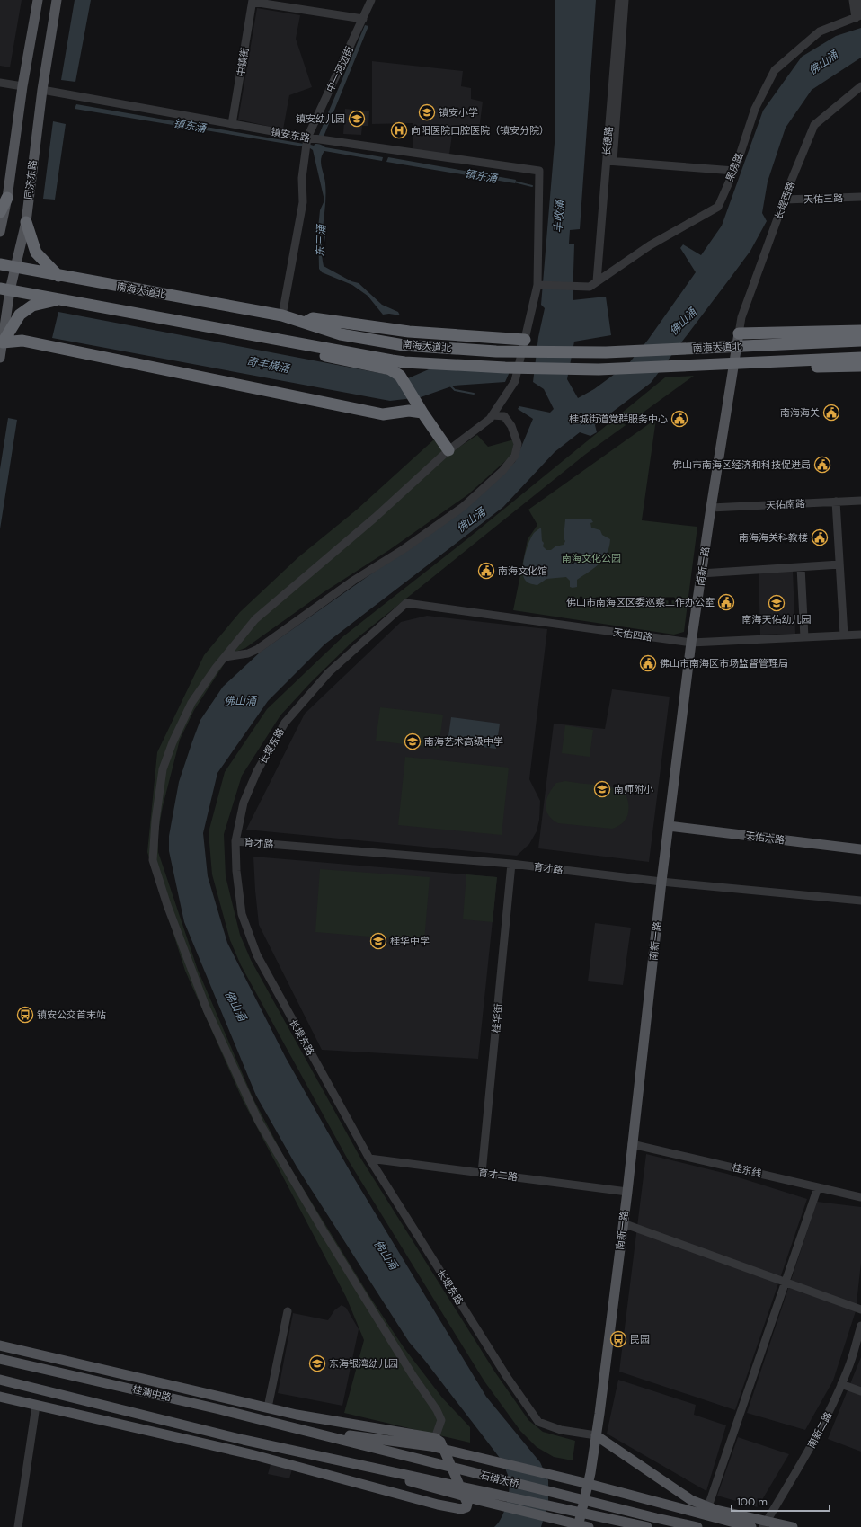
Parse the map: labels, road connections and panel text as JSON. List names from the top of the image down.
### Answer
{
  "streets": {
    "highway": ["南海大道北"],
    "main road": [
      "同济东路",
      "南新一路",
      "天佑六路",
      "桂澜中路",
      "石𬒔大桥"
    ],
    "street": [
      "中镇街",
      "中一河边街",
      "镇安东路",
      "长德路",
      "果房路",
      "天佑三路",
      "长堤西路",
      "天佑南路",
      "天佑四路",
      "长堤东路",
      "育才路",
      "桂华街",
      "桂东线",
      "育才二路",
      "南新二路"
    ]
  },
  "crossings": [
    ["中镇街", "镇安东路"],
    ["中一河边街", "镇安东路"],
    ["中一河边街", "南海大道北"],
    ["镇安东路", "果房路"],
    ["镇安东路", "同济东路"],
    ["长德路", "果房路"],
    ["同济东路", "南海大道北"],
    ["天佑三路", "长堤西路"],
    ["长堤西路", "南新一路"],
    ["天佑南路", "南新一路"],
    ["南新一路", "天佑四路"],
    ["南新一路", "长堤东路"],
    ["南新一路", "天佑六路"],
    ["南新一路", "育才路"],
    ["南新一路", "桂东线"],
    ["南新一路", "育才二路"],
    ["天佑四路", "长堤东路"],
    ["长堤东路", "育才路"],
    ["长堤东路", "育才二路"],
    ["育才路", "桂华街"],
    ["桂华街", "育才二路"],
    ["桂澜中路", "石𬒔大桥"]
  ],
  "water": [
    "佛山涌",
    "镇东涌",
    "丰收涌",
    "东三涌",
    "奇丰横涌"
  ],
  "parks": ["南海文化公园"],
  "places": {
    "school or university": [
      "镇安小学",
      "镇安幼儿园",
      "南海天佑幼儿园",
      "南海艺术高级中学",
      "南师附小",
      "桂华中学",
      "东海银湾幼儿园"
    ],
    "hospital": ["向阳医院口腔医院（镇安分院）"],
    "public building": [
      "南海海关",
      "桂城街道党群服务中心",
      "佛山市南海区经济和科技促进局",
      "南海海关科教楼",
      "南海文化馆",
      "佛山市南海区区委巡察工作办公室",
      "佛山市南海区市场监督管理局"
    ],
    "bus stop": ["镇安公交首末站", "民园"]
  },
  "scale_bar": "100 m"
}
